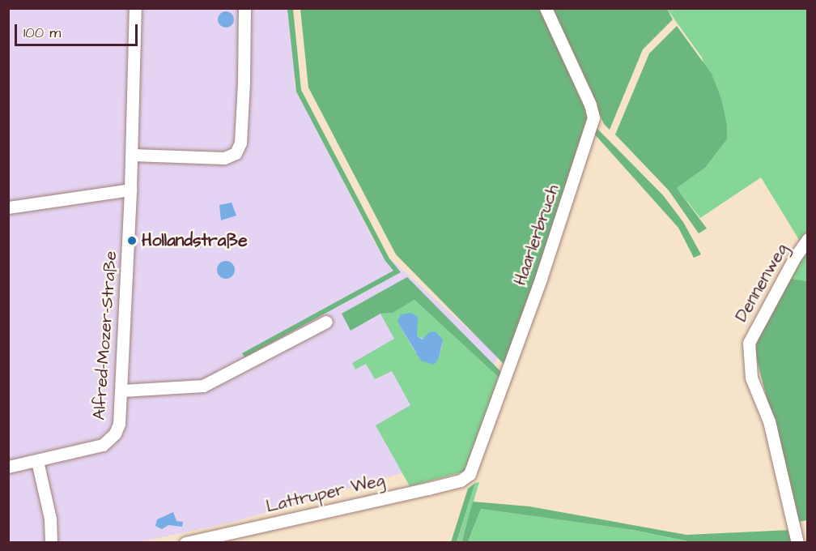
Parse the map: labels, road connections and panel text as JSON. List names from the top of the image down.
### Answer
{
  "streets": {
    "street": [
      "Haarlerbruch",
      "Dennenweg",
      "Alfred-Mozer-Straße",
      "Lattruper Weg"
    ]
  },
  "crossings": [
    ["Haarlerbruch", "Lattruper Weg"]
  ],
  "places": ["Hollandstraße"],
  "scale_bar": "100 m"
}
